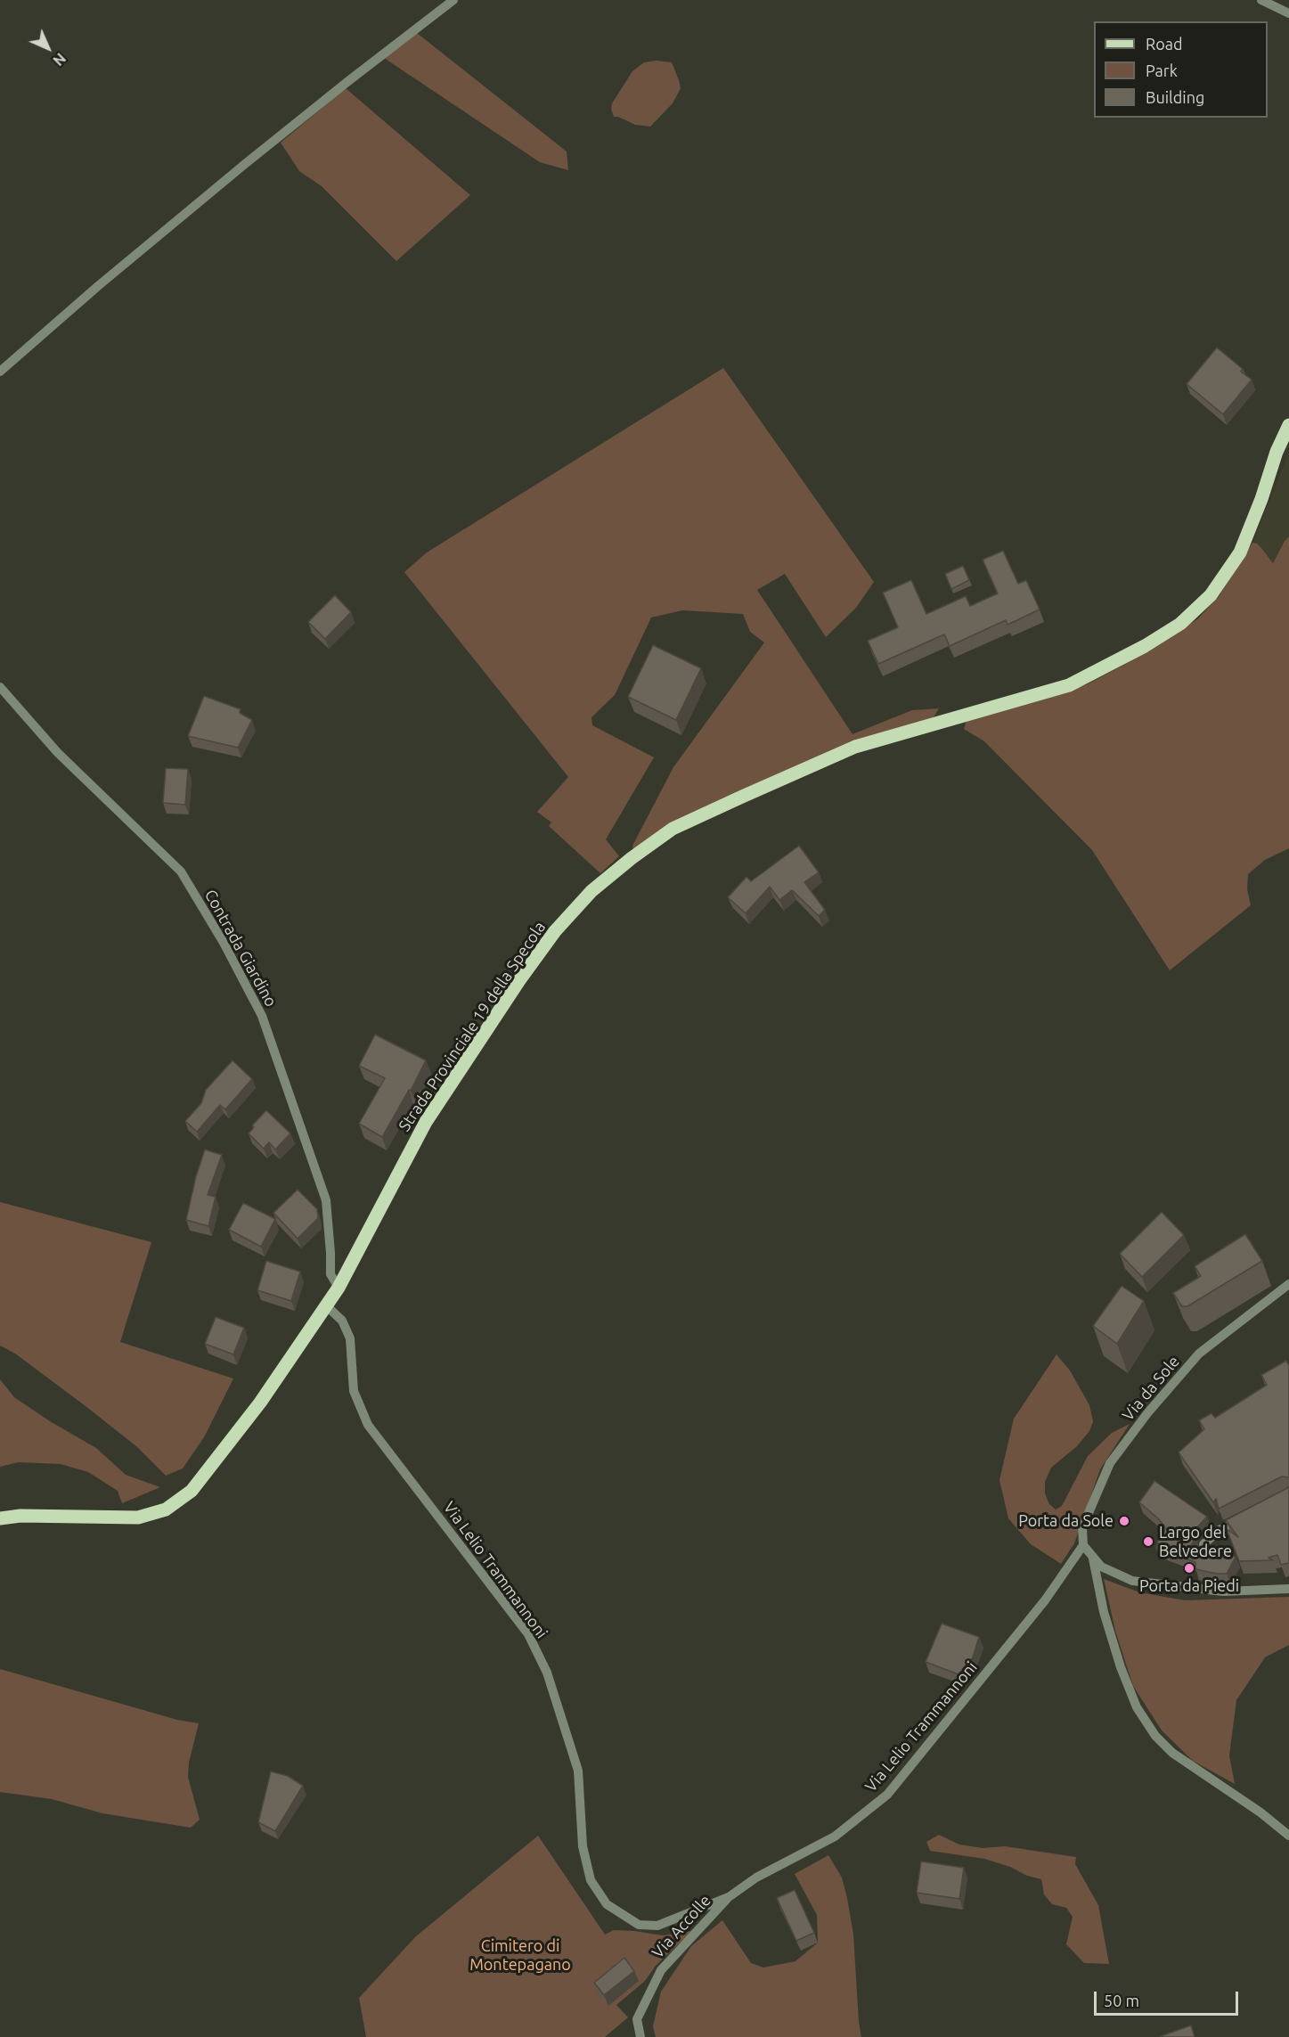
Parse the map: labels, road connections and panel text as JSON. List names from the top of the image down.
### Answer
{
  "streets": {
    "main road": ["Strada Provinciale 19 della Specola"],
    "street": [
      "Contrada Giardino",
      "Via da Sole",
      "Via Lelio Trammannoni",
      "Via Accolle"
    ]
  },
  "crossings": [
    ["Contrada Giardino", "Strada Provinciale 19 della Specola"],
    ["Strada Provinciale 19 della Specola", "Via Lelio Trammannoni"],
    ["Via da Sole", "Via Lelio Trammannoni"],
    ["Via Lelio Trammannoni", "Via Accolle"]
  ],
  "parks": ["Cimitero di Montepagano"],
  "places": ["Porta da Sole", "Largo del Belvedere", "Porta da Piedi"],
  "legend": ["Road", "Park", "Building"],
  "scale_bar": "50 m",
  "north": "bottom right"
}
